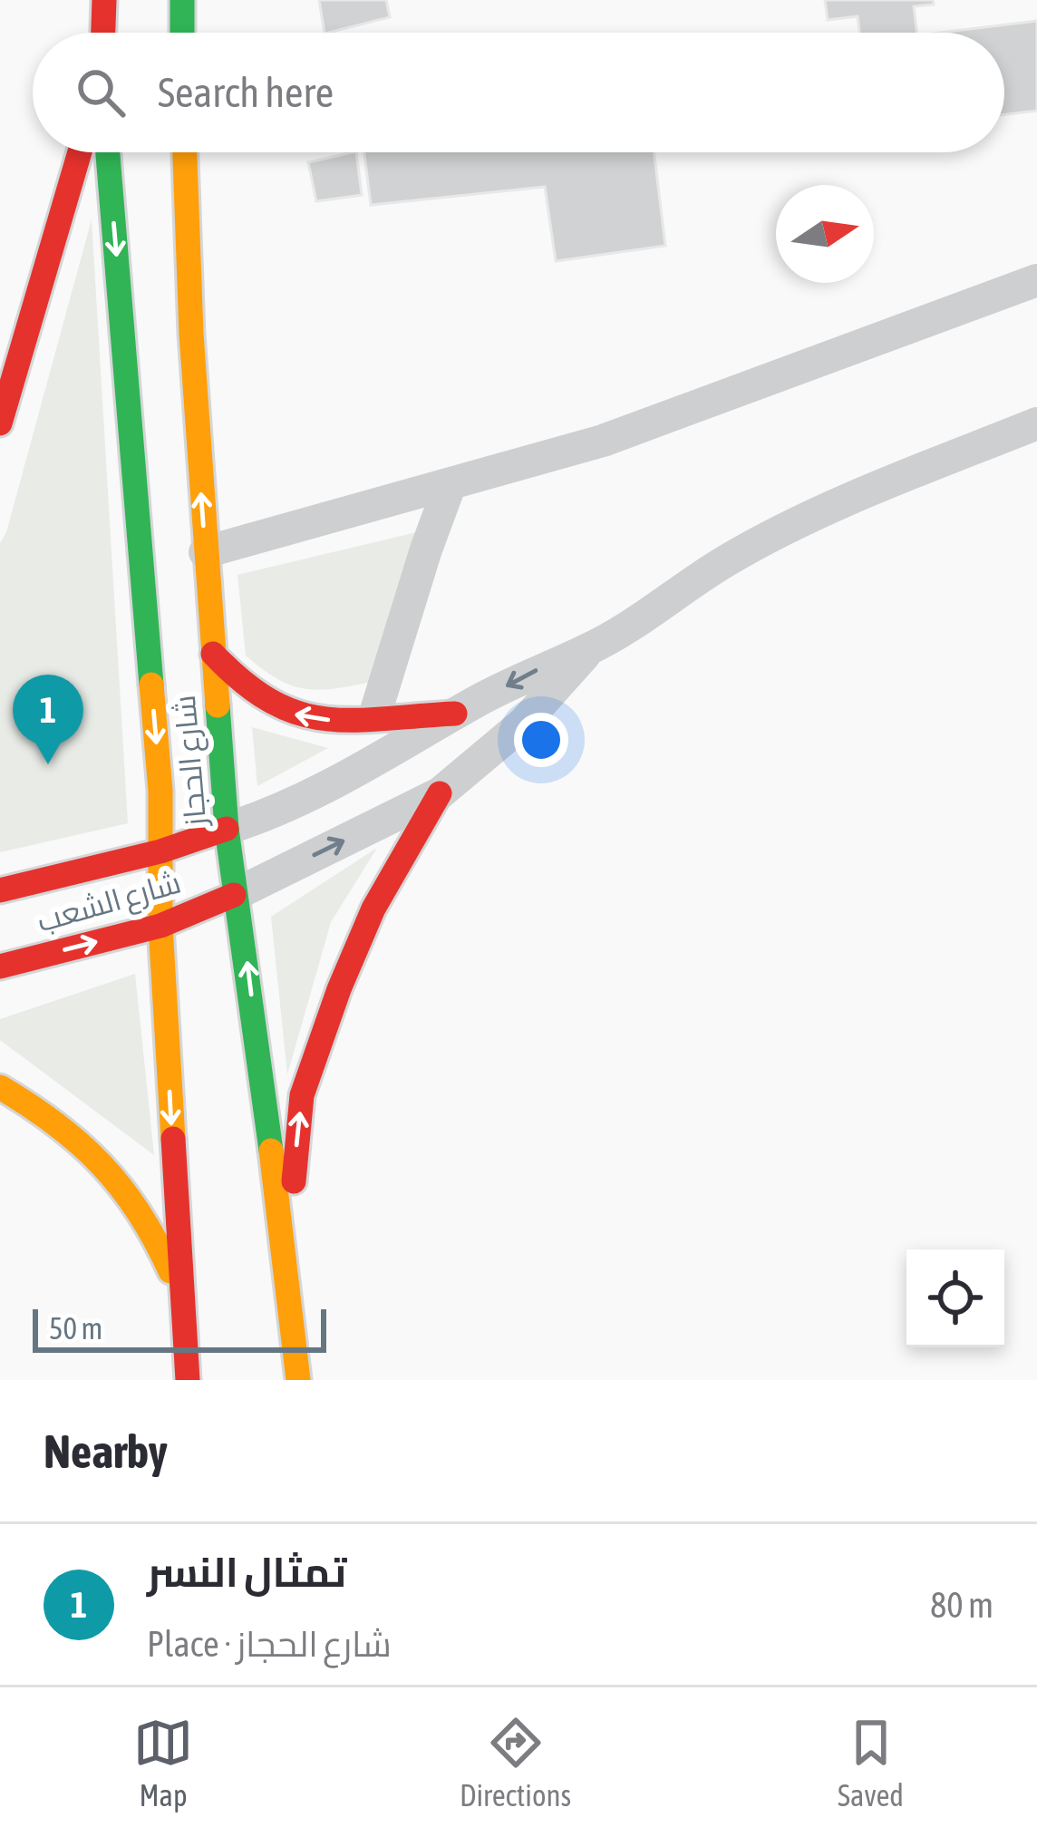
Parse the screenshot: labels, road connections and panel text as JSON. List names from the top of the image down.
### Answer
{
  "streets": {
    "main road": ["شارع الحجاز", "شارع الشعب"]
  },
  "crossings": [
    ["شارع الحجاز", "شارع الشعب"]
  ],
  "scale_bar": "50 m",
  "north": "right",
  "page": {
    "search": "Search here",
    "pins": "1",
    "scale": "50 m",
    "heading": "Nearby",
    "list": [
      {
        "mark": "1",
        "name": "تمثال النسر",
        "note": "Place · شارع الحجاز",
        "value": "80 m"
      }
    ],
    "nav": ["Map", "Directions", "Saved"]
  }
}
